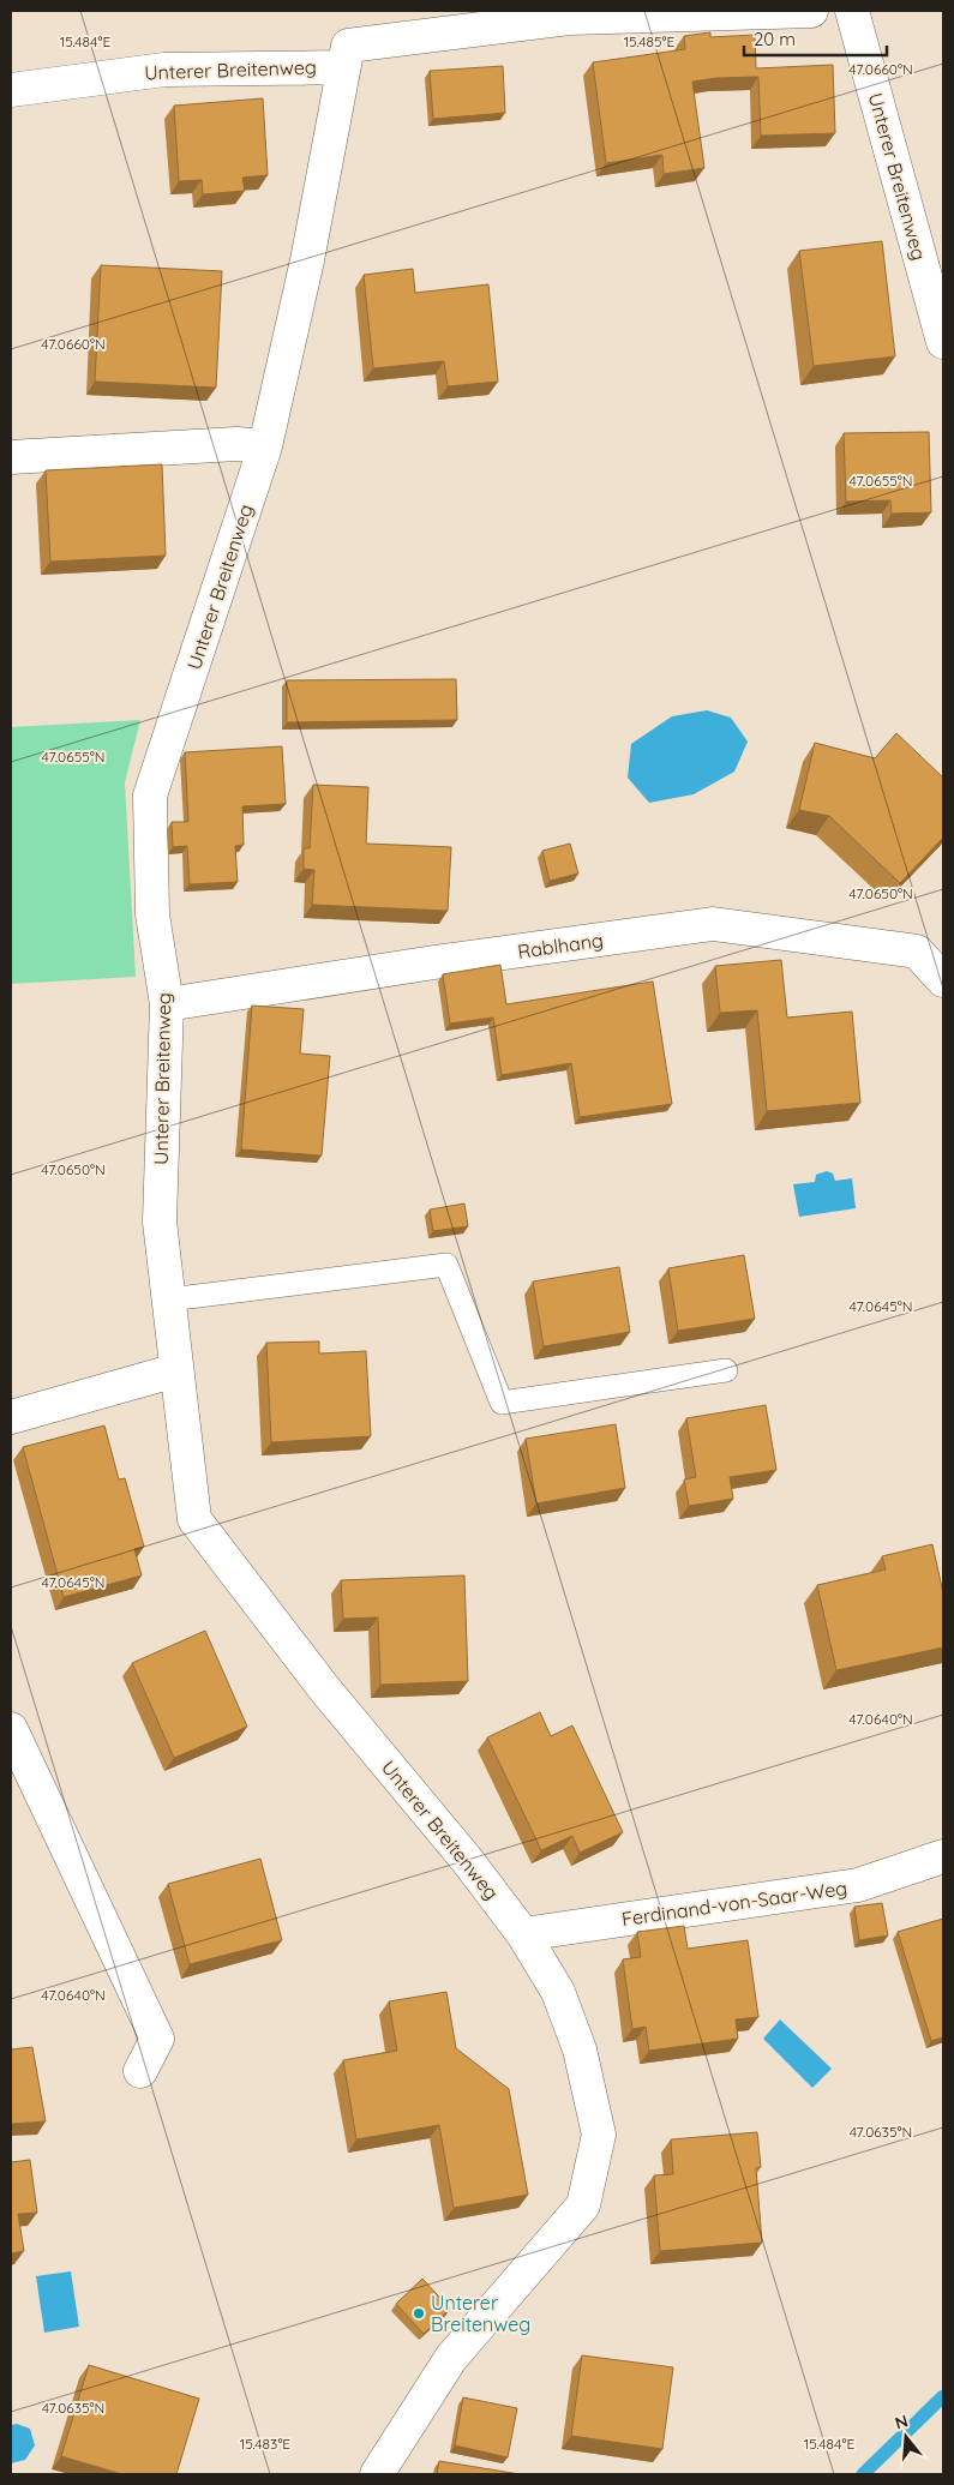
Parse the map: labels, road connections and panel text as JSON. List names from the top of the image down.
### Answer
{
  "streets": {
    "street": ["Unterer Breitenweg", "Rablhang", "Ferdinand-von-Saar-Weg"]
  },
  "crossings": [
    ["Unterer Breitenweg", "Rablhang"],
    ["Unterer Breitenweg", "Ferdinand-von-Saar-Weg"]
  ],
  "places": ["Unterer Breitenweg"],
  "scale_bar": "20 m",
  "north": "top",
  "coordinates": [
    "15.484°E",
    "15.485°E",
    "47.0660°N",
    "47.0655°N",
    "47.0650°N",
    "47.0645°N",
    "47.0640°N",
    "47.0635°N",
    "15.483°E"
  ]
}
